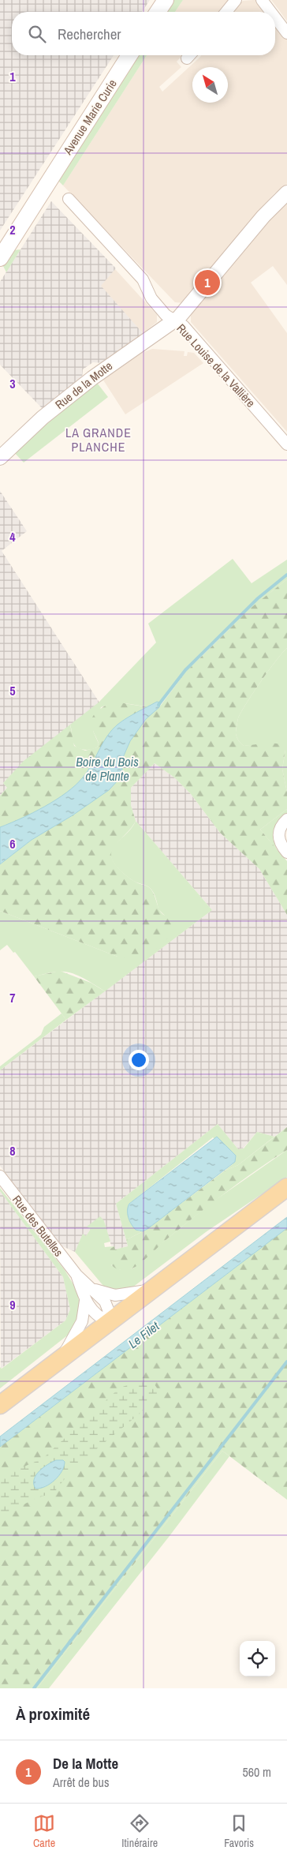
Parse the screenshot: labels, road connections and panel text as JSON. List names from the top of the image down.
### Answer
{
  "streets": {
    "main road": ["Avenue Marie Curie"],
    "street": ["Rue Louise de la Vallière", "Rue de la Motte", "Rue des Butelles"]
  },
  "crossings": [
    ["Rue Louise de la Vallière", "Rue de la Motte"]
  ],
  "districts": ["LA GRANDE PLANCHE"],
  "water": ["Boire du Bois de Plante", "Le Filet"],
  "north": "top left",
  "page": {
    "search": "Rechercher",
    "pins": "1",
    "heading": "À proximité",
    "list": [
      {
        "mark": "1",
        "name": "De la Motte",
        "note": "Arrêt de bus",
        "value": "560 m"
      }
    ],
    "nav": ["Carte", "Itinéraire", "Favoris"]
  },
  "grid": {
    "rows": [
      "1",
      "2",
      "3",
      "4",
      "5",
      "6",
      "7",
      "8",
      "9"
    ]
  }
}
